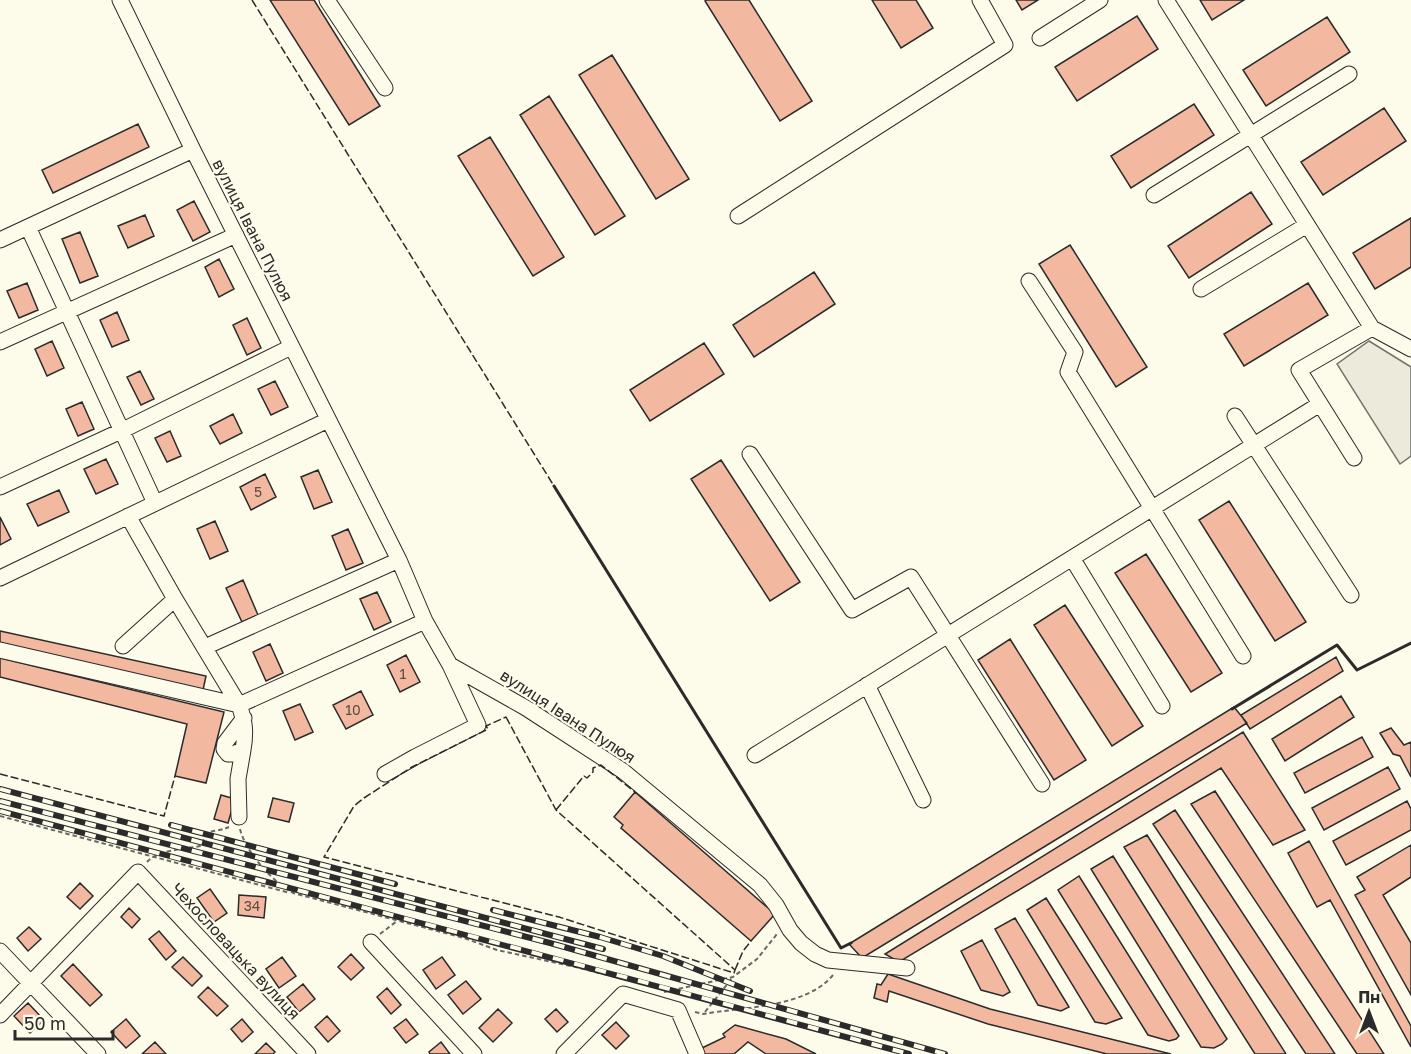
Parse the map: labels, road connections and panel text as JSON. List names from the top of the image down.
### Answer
{
  "streets": {
    "street": ["вулиця Івана Пулюя", "Чехословацька вулиця"]
  },
  "house_numbers": [
    "5",
    "1",
    "10",
    "34"
  ],
  "scale_bar": "50 m",
  "north": "top"
}
